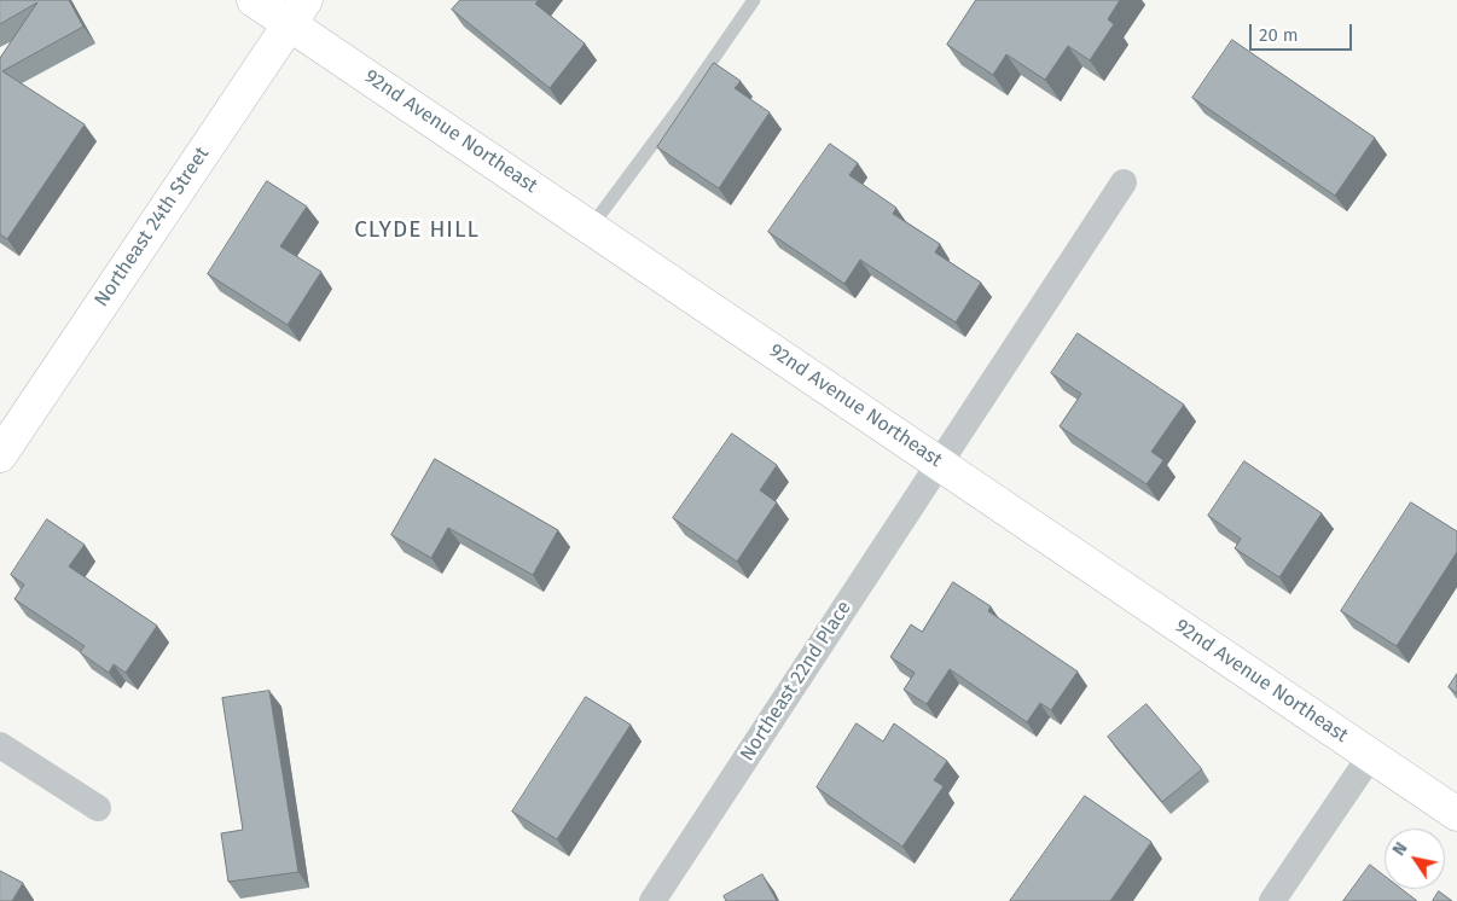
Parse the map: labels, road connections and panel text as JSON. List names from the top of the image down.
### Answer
{
  "streets": {
    "main road": ["92nd Avenue Northeast", "Northeast 24th Street"],
    "street": ["Northeast 22nd Place"]
  },
  "crossings": [
    ["92nd Avenue Northeast", "Northeast 24th Street"],
    ["92nd Avenue Northeast", "Northeast 22nd Place"]
  ],
  "districts": ["CLYDE HILL"],
  "scale_bar": "20 m",
  "north": "top left"
}
